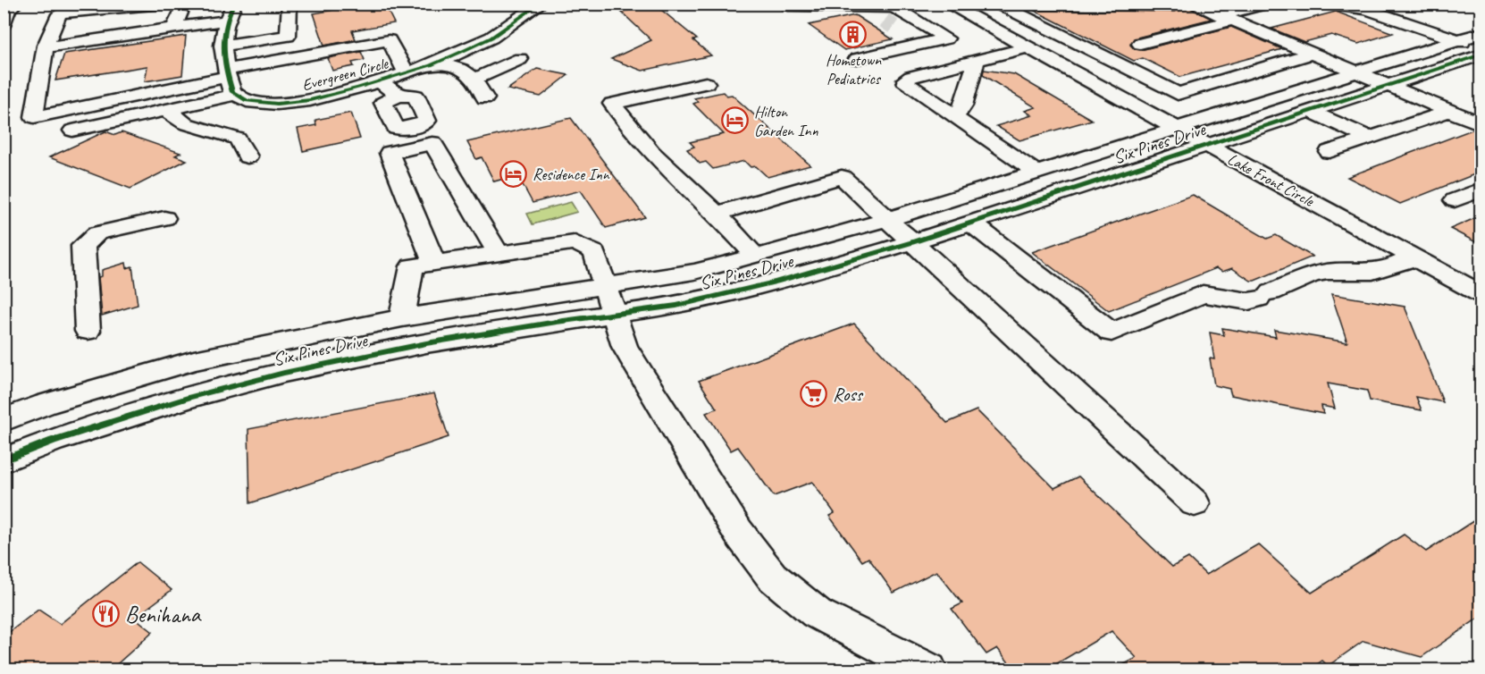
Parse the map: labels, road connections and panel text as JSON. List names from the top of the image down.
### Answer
{
  "streets": {
    "street": ["Evergreen Circle", "Six Pines Drive", "Lake Front Circle"]
  },
  "crossings": [
    ["Six Pines Drive", "Lake Front Circle"]
  ],
  "places": {
    "building": ["Hometown Pediatrics"],
    "hotel": ["Hilton Garden Inn", "Residence Inn"],
    "supermarket": ["Ross"],
    "restaurant": ["Benihana"]
  }
}
